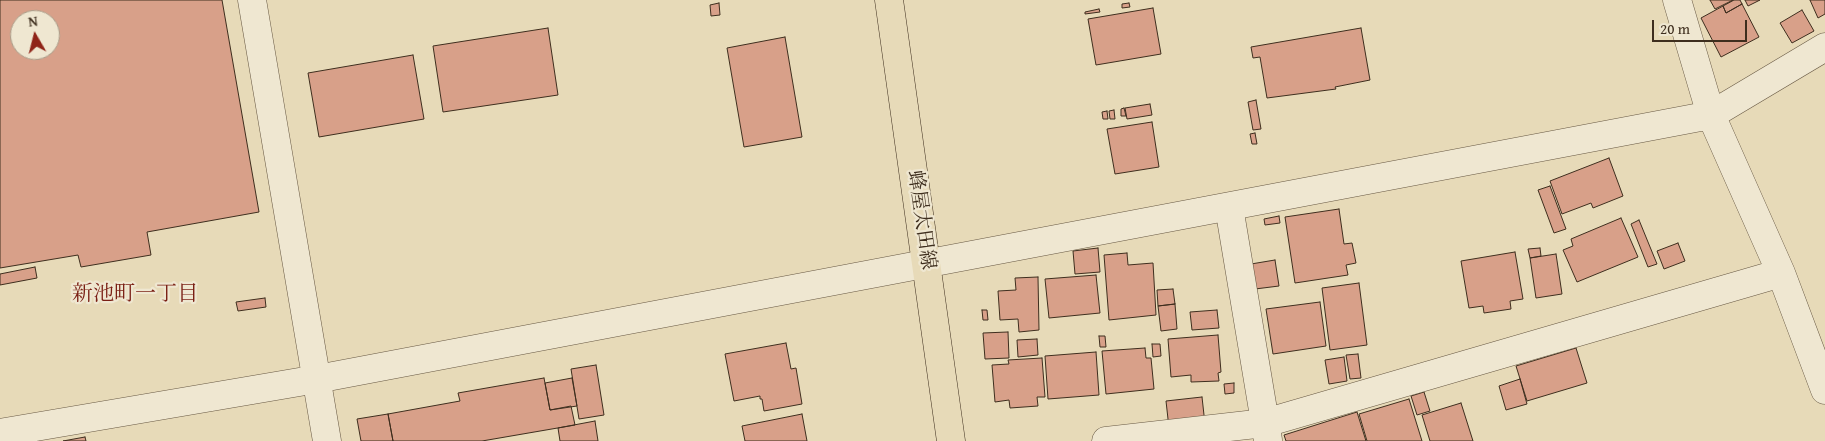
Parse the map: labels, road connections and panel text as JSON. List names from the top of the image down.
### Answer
{
  "streets": {
    "main road": ["蜂屋太田線"]
  },
  "districts": ["新池町一丁目"],
  "scale_bar": "20 m",
  "north": "top"
}
